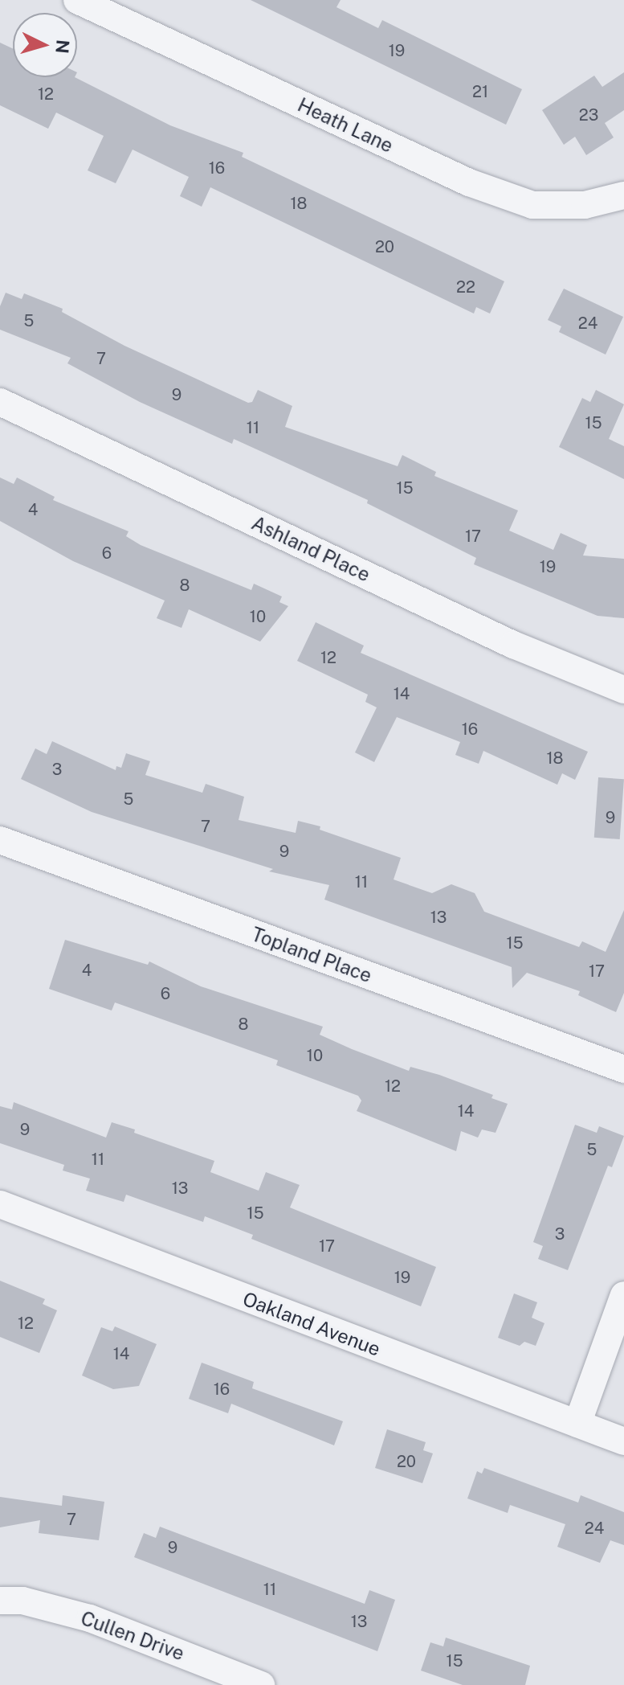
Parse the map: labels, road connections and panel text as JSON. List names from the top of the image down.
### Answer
{
  "streets": {
    "street": [
      "Heath Lane",
      "Ashland Place",
      "Topland Place",
      "Oakland Avenue",
      "Cullen Drive"
    ]
  },
  "house_numbers": [
    "19",
    "21",
    "12",
    "23",
    "16",
    "18",
    "20",
    "22",
    "5",
    "24",
    "7",
    "9",
    "15",
    "11",
    "15",
    "4",
    "17",
    "6",
    "19",
    "8",
    "10",
    "12",
    "14",
    "16",
    "18",
    "3",
    "5",
    "9",
    "7",
    "9",
    "11",
    "13",
    "15",
    "4",
    "17",
    "6",
    "8",
    "10",
    "12",
    "14",
    "9",
    "5",
    "11",
    "13",
    "15",
    "3",
    "17",
    "19",
    "12",
    "14",
    "16",
    "20",
    "7",
    "24",
    "9",
    "11",
    "13",
    "15"
  ],
  "north": "right"
}
